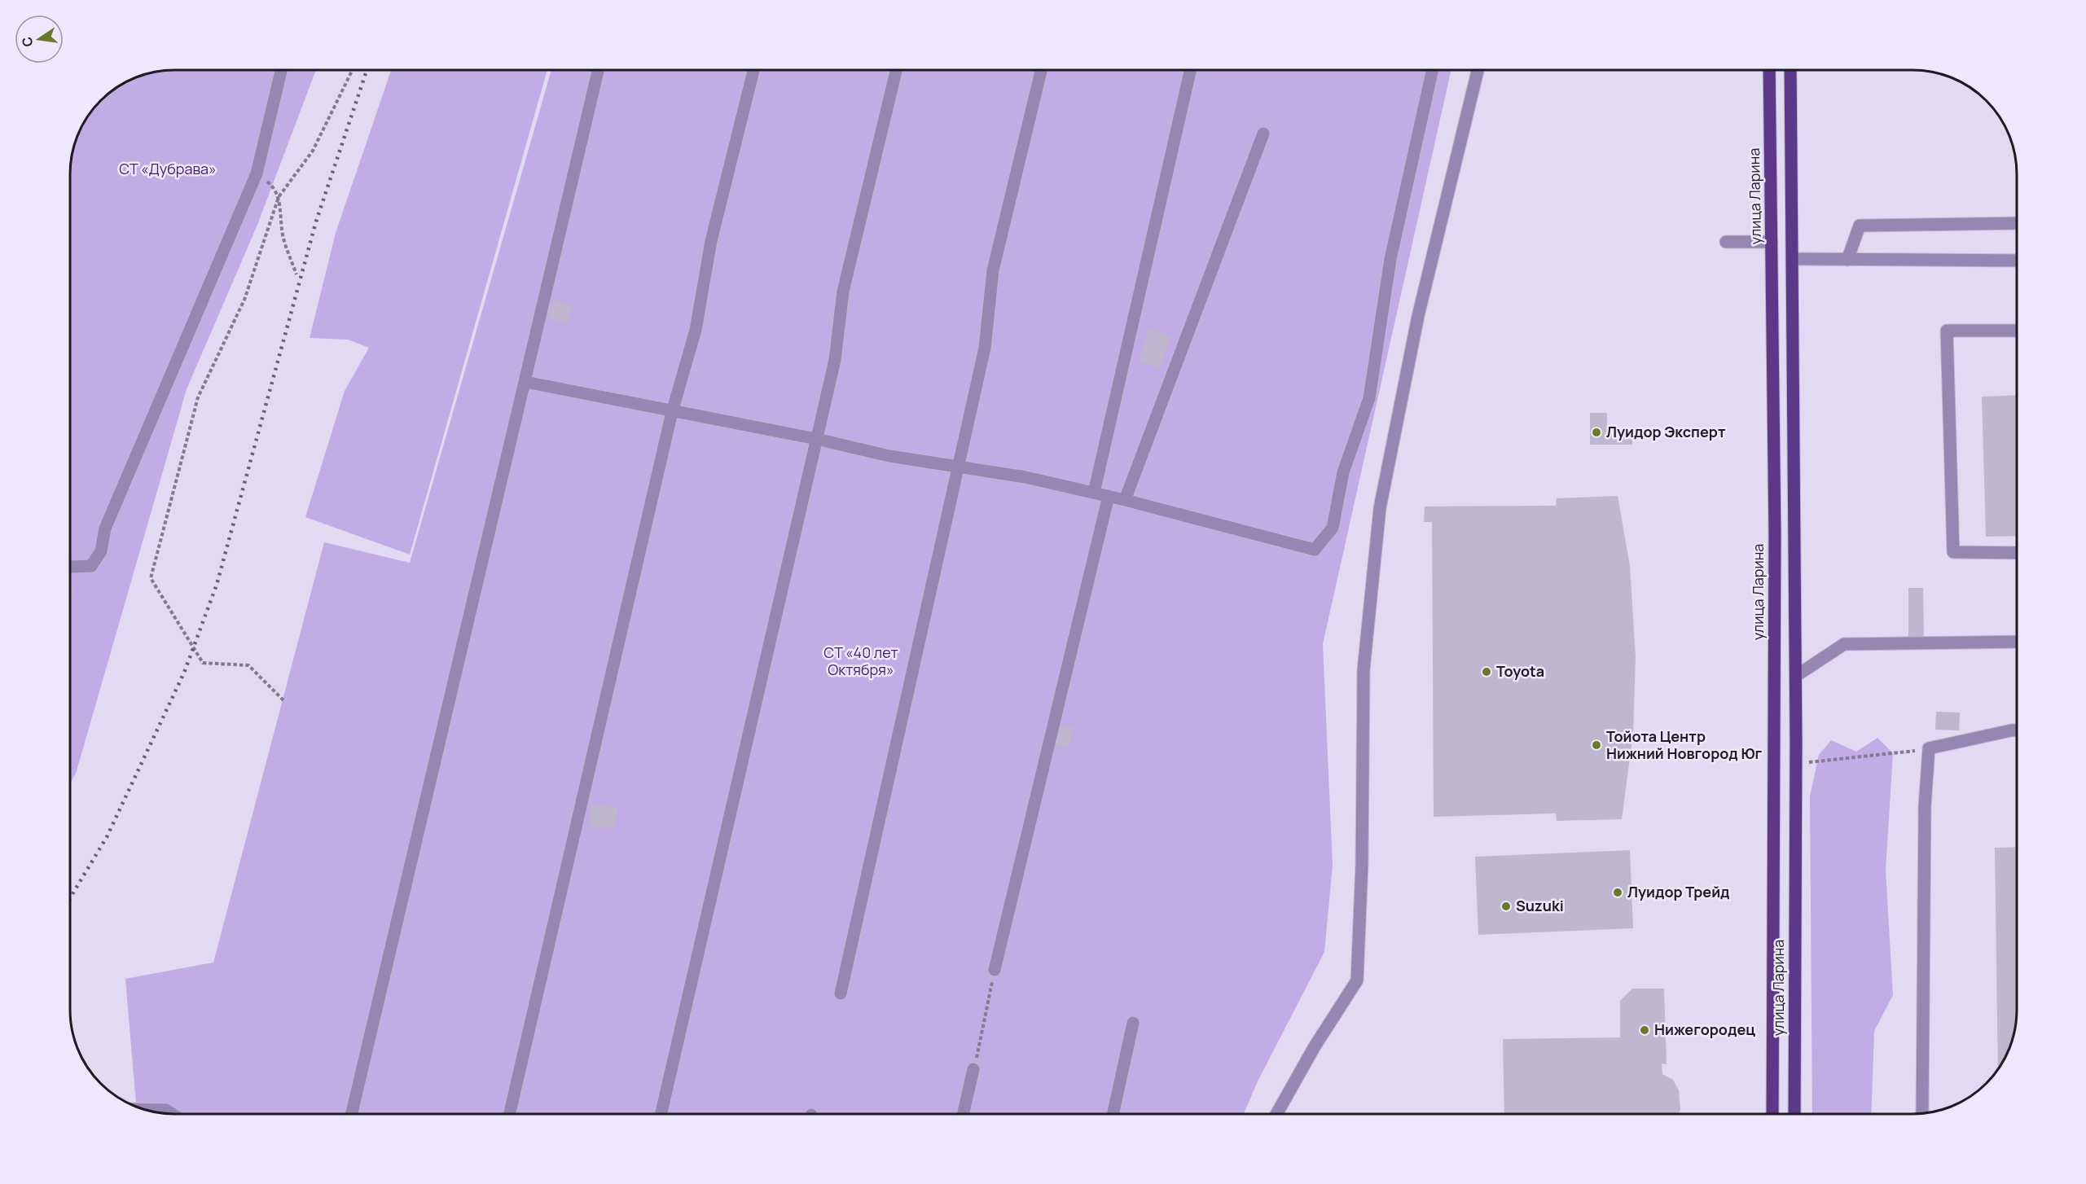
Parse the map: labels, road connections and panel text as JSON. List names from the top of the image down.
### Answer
{
  "streets": {
    "main road": ["улица Ларина"]
  },
  "parks": ["СТ «Дубрава»", "СТ «40 лет Октября»"],
  "places": [
    "Луидор Эксперт",
    "Toyota",
    "Тойота Центр Нижний Новгород Юг",
    "Луидор Трейд",
    "Suzuki",
    "Нижегородец"
  ],
  "north": "left"
}
